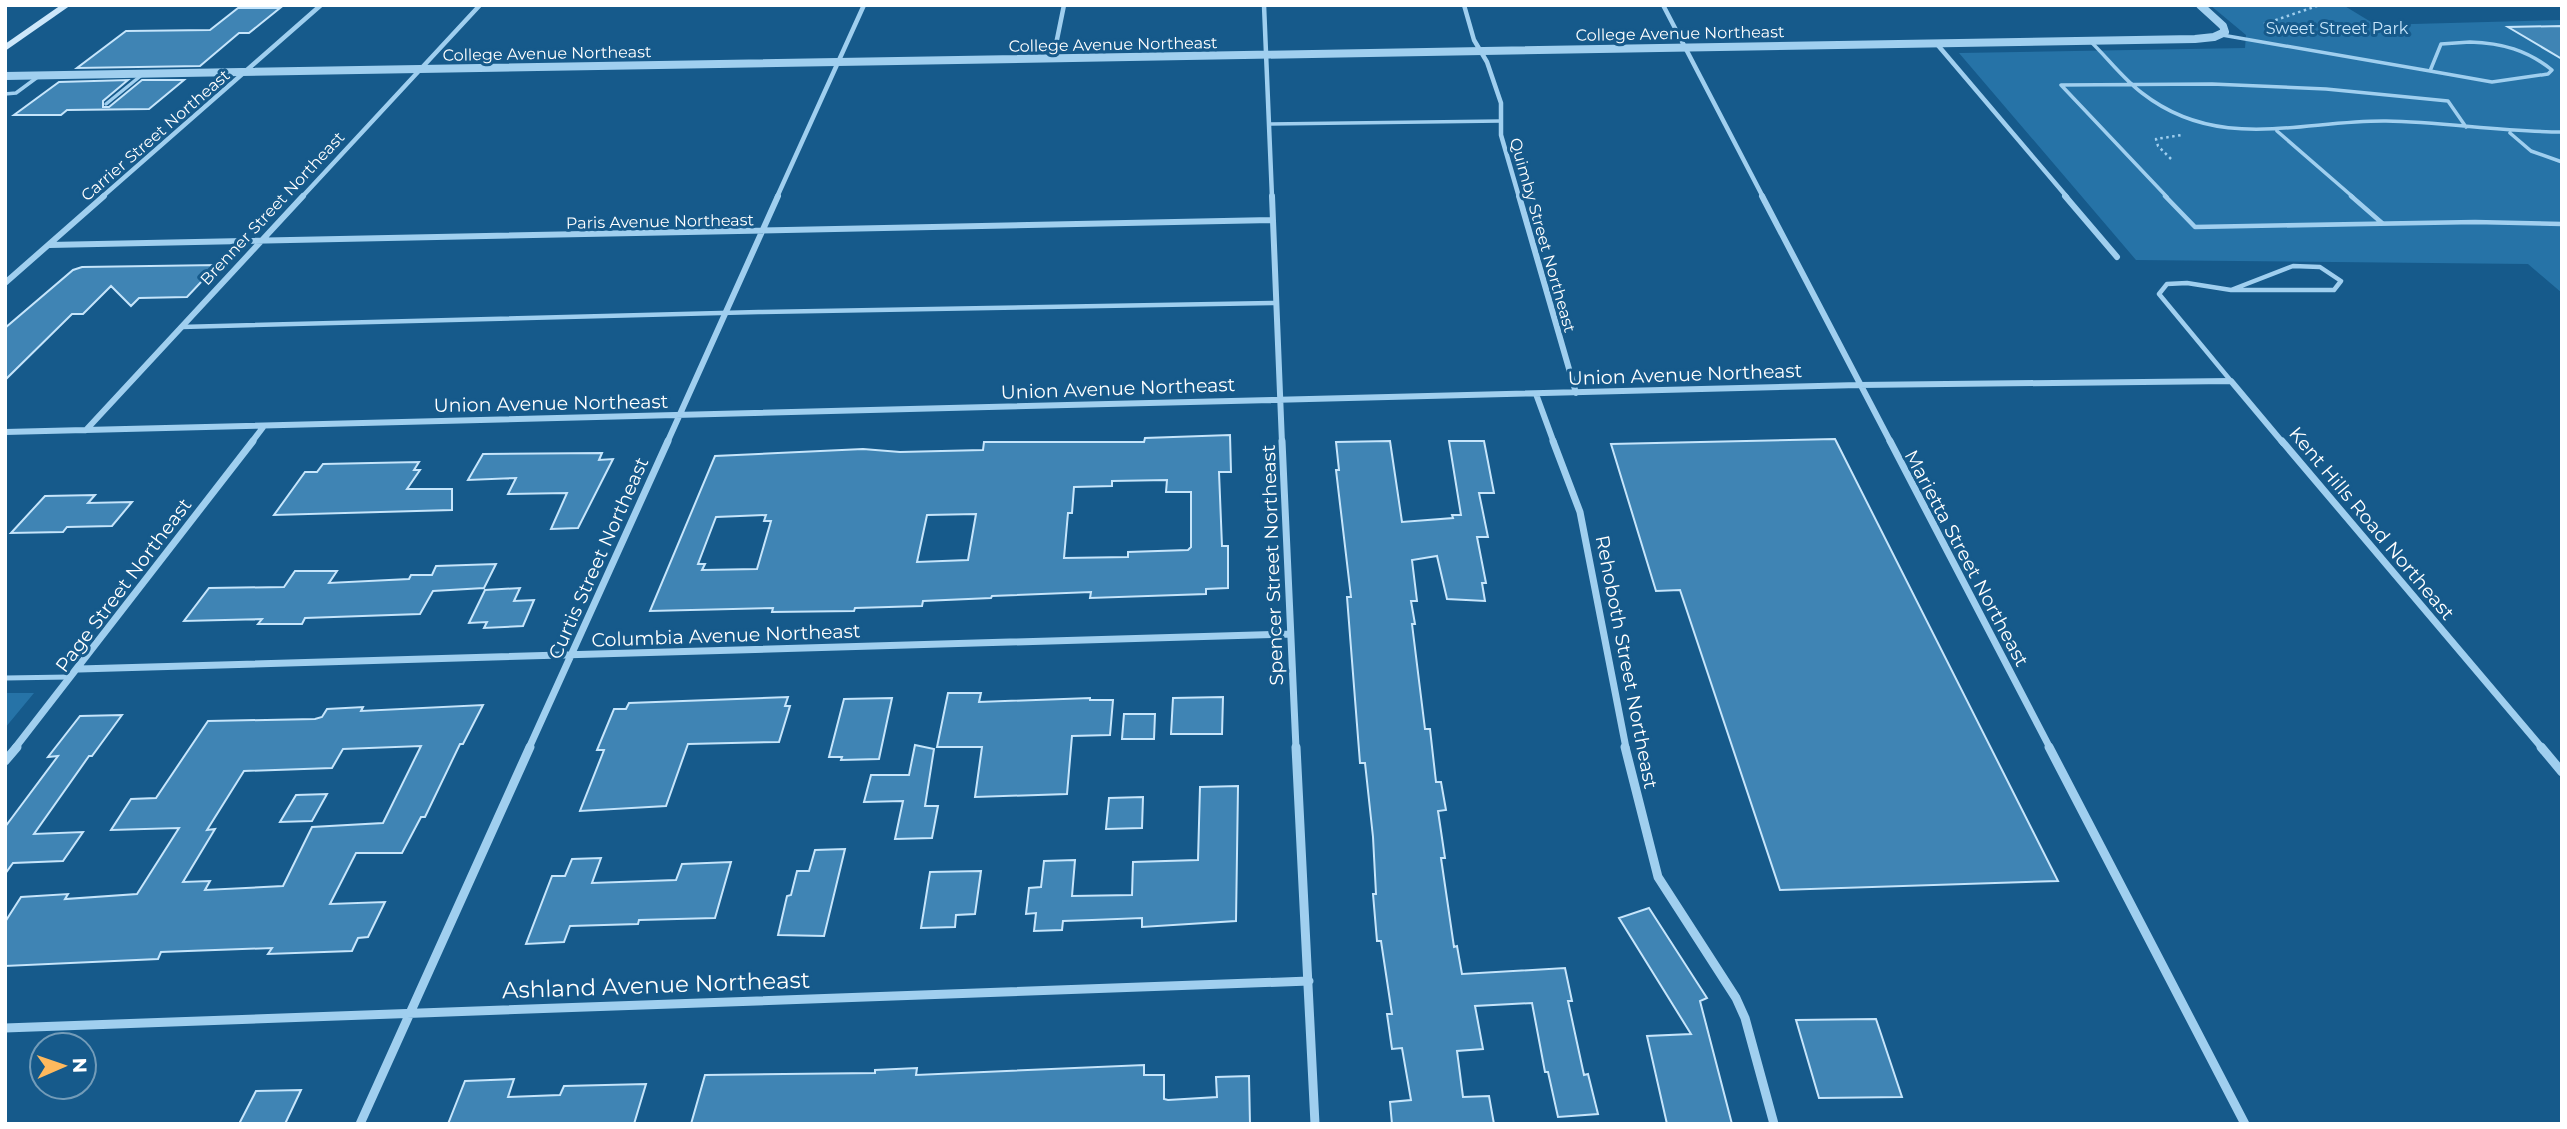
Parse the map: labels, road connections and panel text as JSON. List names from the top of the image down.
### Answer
{
  "streets": {
    "street": [
      "College Avenue Northeast",
      "Carrier Street Northeast",
      "Brenner Street Northeast",
      "Paris Avenue Northeast",
      "Quimby Street Northeast",
      "Union Avenue Northeast",
      "Kent Hills Road Northeast",
      "Curtis Street Northeast",
      "Marietta Street Northeast",
      "Spencer Street Northeast",
      "Page Street Northeast",
      "Columbia Avenue Northeast",
      "Rehoboth Street Northeast",
      "Ashland Avenue Northeast"
    ]
  },
  "crossings": [
    ["College Avenue Northeast", "Carrier Street Northeast"],
    ["College Avenue Northeast", "Brenner Street Northeast"],
    ["College Avenue Northeast", "Quimby Street Northeast"],
    ["College Avenue Northeast", "Curtis Street Northeast"],
    ["College Avenue Northeast", "Marietta Street Northeast"],
    ["College Avenue Northeast", "Spencer Street Northeast"],
    ["Carrier Street Northeast", "Paris Avenue Northeast"],
    ["Brenner Street Northeast", "Paris Avenue Northeast"],
    ["Brenner Street Northeast", "Union Avenue Northeast"],
    ["Paris Avenue Northeast", "Curtis Street Northeast"],
    ["Paris Avenue Northeast", "Spencer Street Northeast"],
    ["Quimby Street Northeast", "Union Avenue Northeast"],
    ["Union Avenue Northeast", "Kent Hills Road Northeast"],
    ["Union Avenue Northeast", "Curtis Street Northeast"],
    ["Union Avenue Northeast", "Marietta Street Northeast"],
    ["Union Avenue Northeast", "Spencer Street Northeast"],
    ["Union Avenue Northeast", "Page Street Northeast"],
    ["Union Avenue Northeast", "Rehoboth Street Northeast"],
    ["Curtis Street Northeast", "Columbia Avenue Northeast"],
    ["Curtis Street Northeast", "Ashland Avenue Northeast"],
    ["Spencer Street Northeast", "Columbia Avenue Northeast"],
    ["Spencer Street Northeast", "Ashland Avenue Northeast"],
    ["Page Street Northeast", "Columbia Avenue Northeast"]
  ],
  "parks": ["Sweet Street Park"],
  "north": "right"
}
